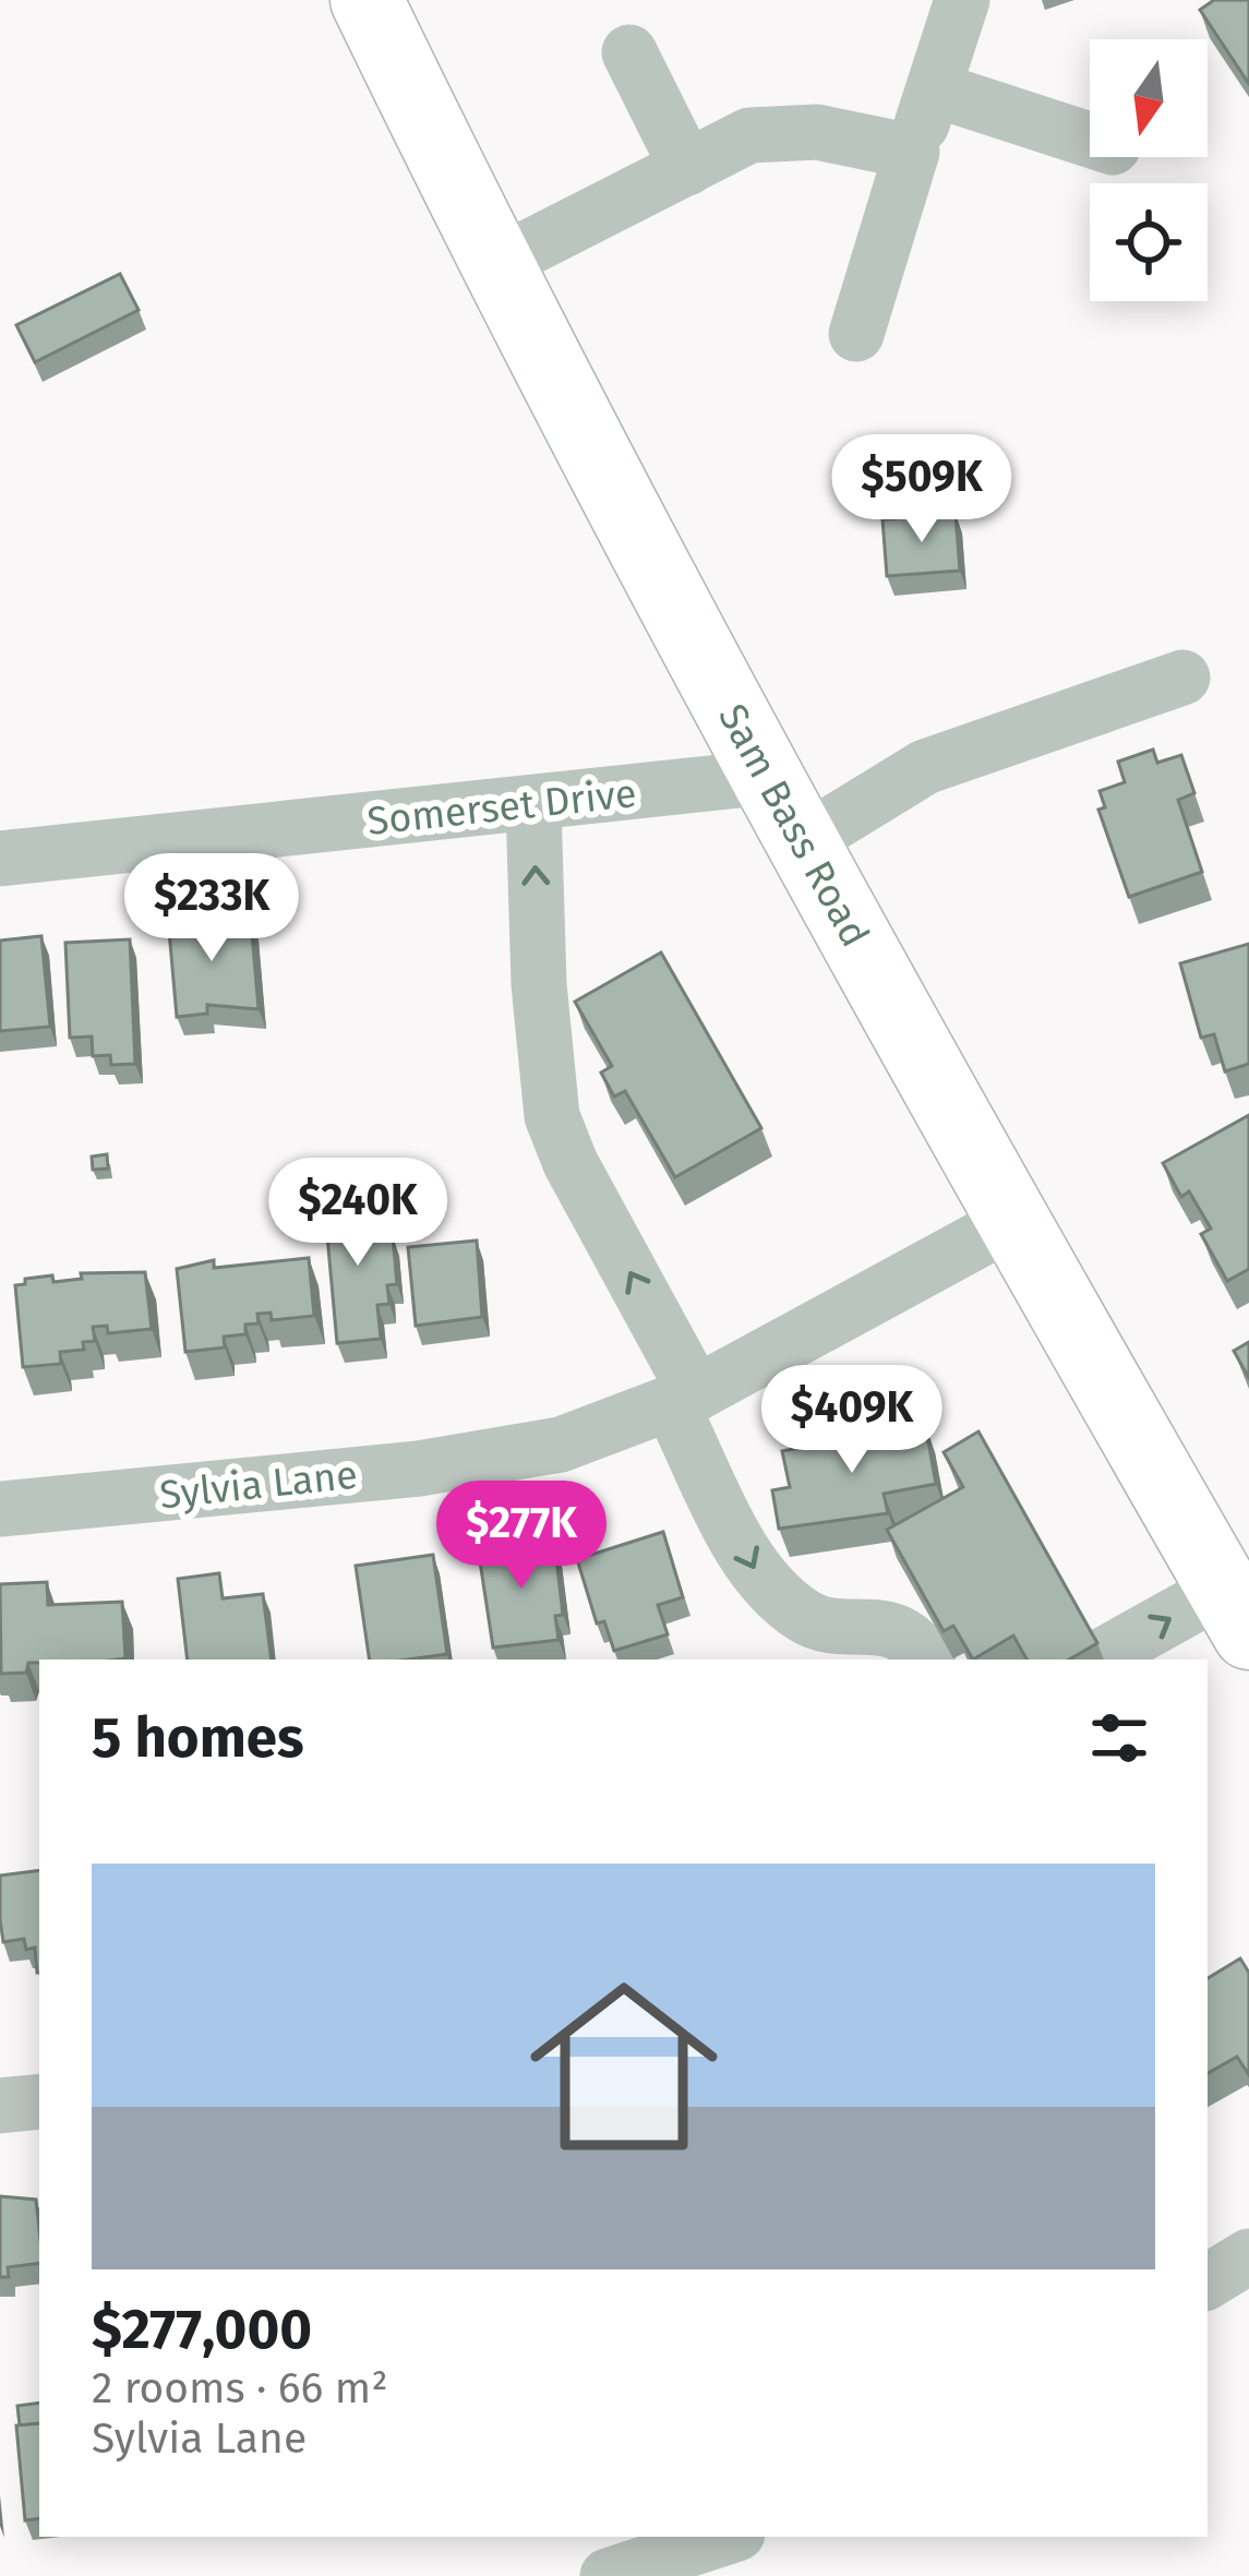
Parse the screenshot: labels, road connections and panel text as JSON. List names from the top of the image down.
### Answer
{
  "streets": {
    "main road": ["Sam Bass Road"],
    "street": ["Somerset Drive", "Sylvia Lane"]
  },
  "crossings": [
    ["Somerset Drive", "Sam Bass Road"],
    ["Sam Bass Road", "Sylvia Lane"]
  ],
  "north": "bottom",
  "page": {
    "price": [
      "$509K",
      "$233K",
      "$240K",
      "$409K",
      "$277K"
    ],
    "heading": "5 homes",
    "list": [
      {
        "name": "$277,000",
        "note": "2 rooms · 66 m² · Sylvia Lane"
      }
    ]
  }
}
